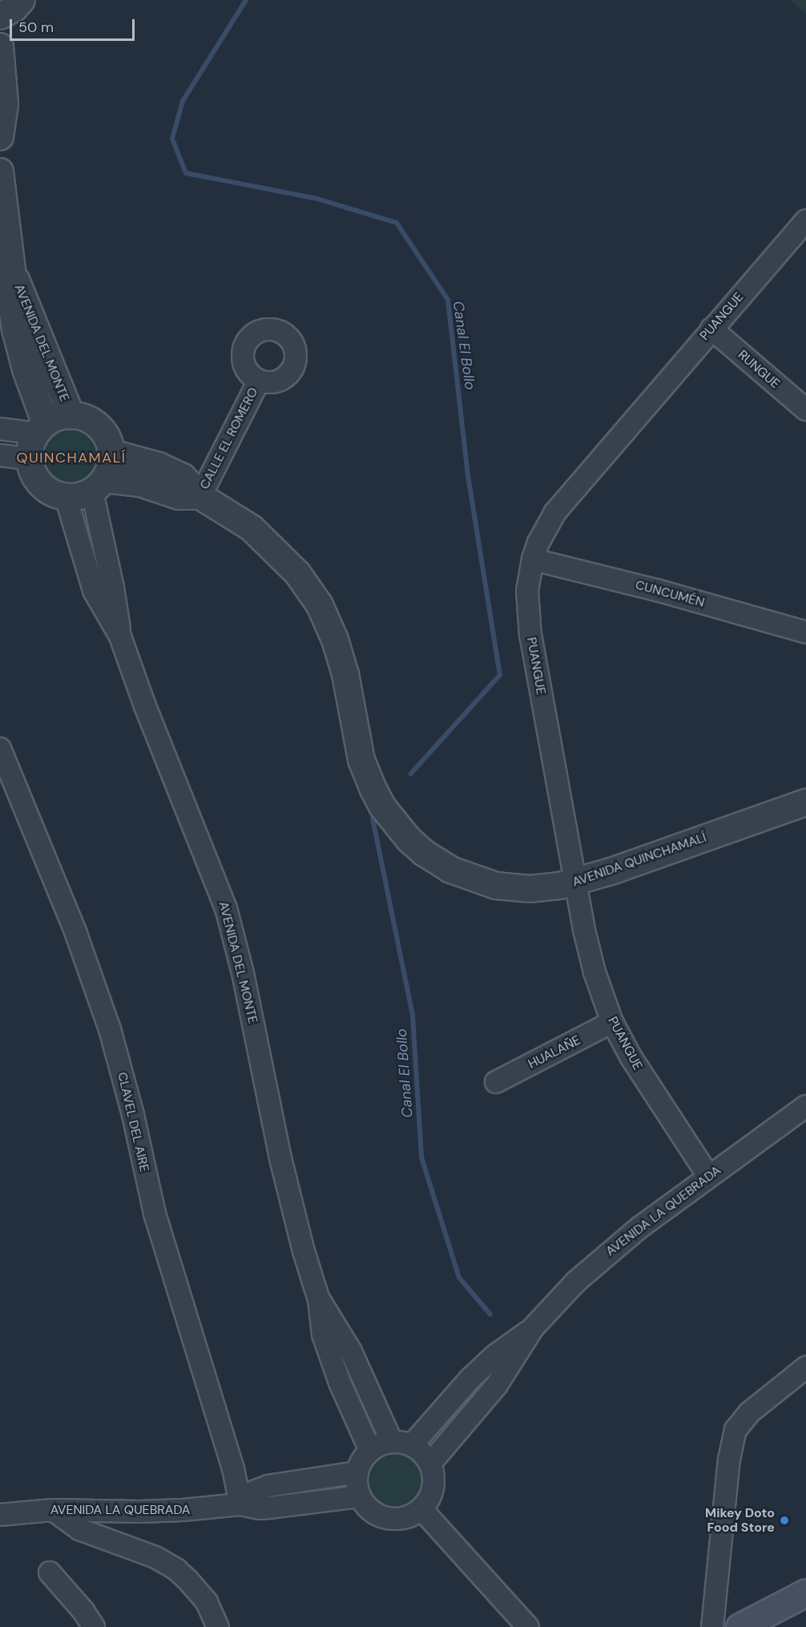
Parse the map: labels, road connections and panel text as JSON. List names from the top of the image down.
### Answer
{
  "streets": {
    "street": [
      "PUANGUE",
      "AVENIDA DEL MONTE",
      "RUNGUE",
      "CALLE EL ROMERO",
      "CUNCUMÉN",
      "AVENIDA QUINCHAMALÍ",
      "HUALAÑE",
      "CLAVEL DEL AIRE",
      "AVENIDA LA QUEBRADA"
    ]
  },
  "crossings": [
    ["PUANGUE", "RUNGUE"],
    ["PUANGUE", "CUNCUMÉN"],
    ["PUANGUE", "AVENIDA QUINCHAMALÍ"],
    ["PUANGUE", "HUALAÑE"],
    ["PUANGUE", "AVENIDA LA QUEBRADA"],
    ["AVENIDA DEL MONTE", "AVENIDA QUINCHAMALÍ"],
    ["AVENIDA DEL MONTE", "AVENIDA LA QUEBRADA"],
    ["CALLE EL ROMERO", "AVENIDA QUINCHAMALÍ"],
    ["CLAVEL DEL AIRE", "AVENIDA LA QUEBRADA"]
  ],
  "districts": ["QUINCHAMALÍ"],
  "water": ["Canal El Bollo"],
  "places": ["Mikey Doto Food Store"],
  "scale_bar": "50 m"
}
